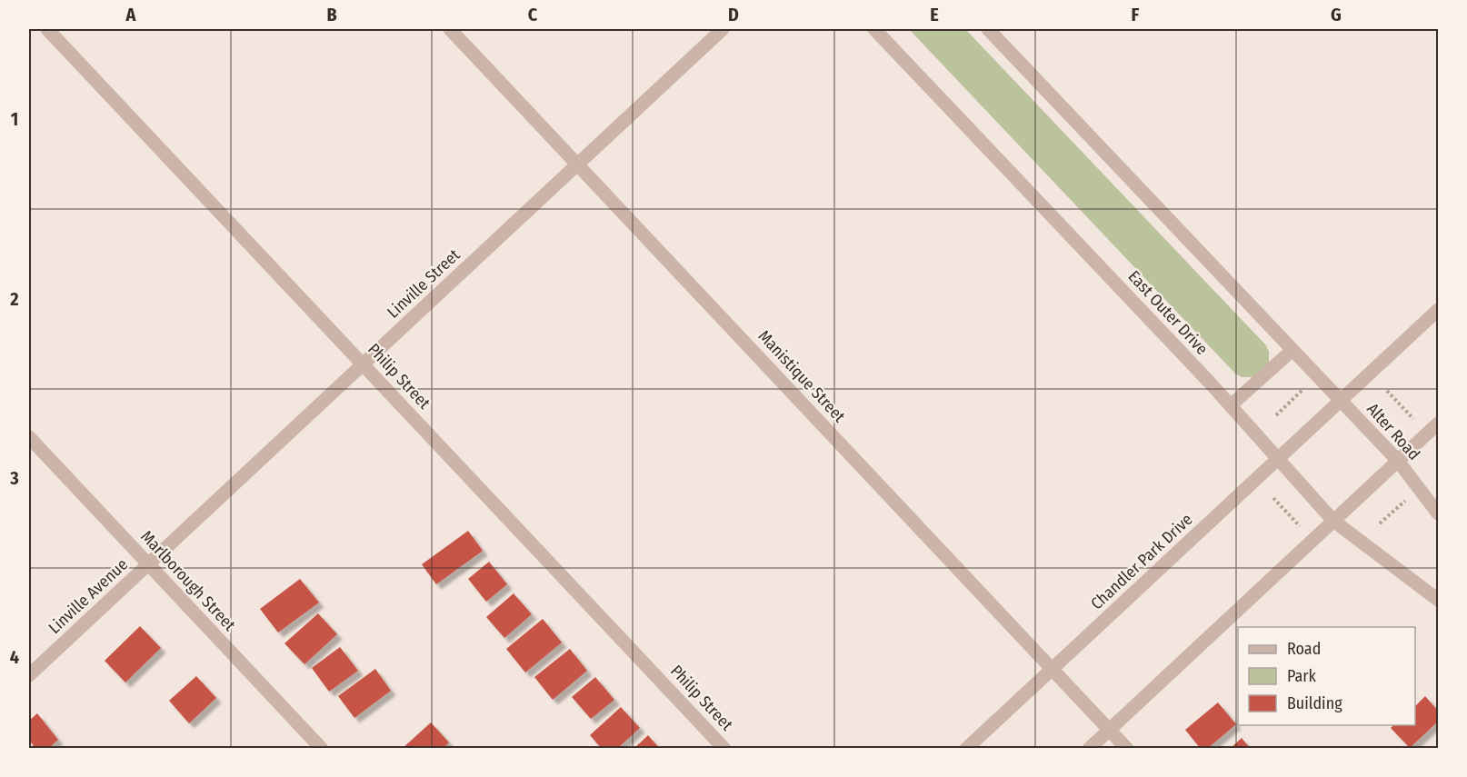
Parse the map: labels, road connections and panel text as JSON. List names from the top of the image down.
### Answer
{
  "streets": {
    "street": [
      "Linville Street",
      "East Outer Drive",
      "Philip Street",
      "Manistique Street",
      "Alter Road",
      "Chandler Park Drive",
      "Marlborough Street",
      "Linville Avenue"
    ]
  },
  "crossings": [
    ["Linville Street", "Philip Street"],
    ["Linville Street", "Manistique Street"],
    ["Linville Street", "Marlborough Street"],
    ["Linville Street", "Linville Avenue"],
    ["East Outer Drive", "Chandler Park Drive"],
    ["Manistique Street", "Chandler Park Drive"],
    ["Alter Road", "Chandler Park Drive"],
    ["Marlborough Street", "Linville Avenue"]
  ],
  "legend": ["Road", "Park", "Building"],
  "grid": {
    "columns": [
      "A",
      "B",
      "C",
      "D",
      "E",
      "F",
      "G"
    ],
    "rows": [
      "1",
      "2",
      "3",
      "4"
    ]
  }
}
